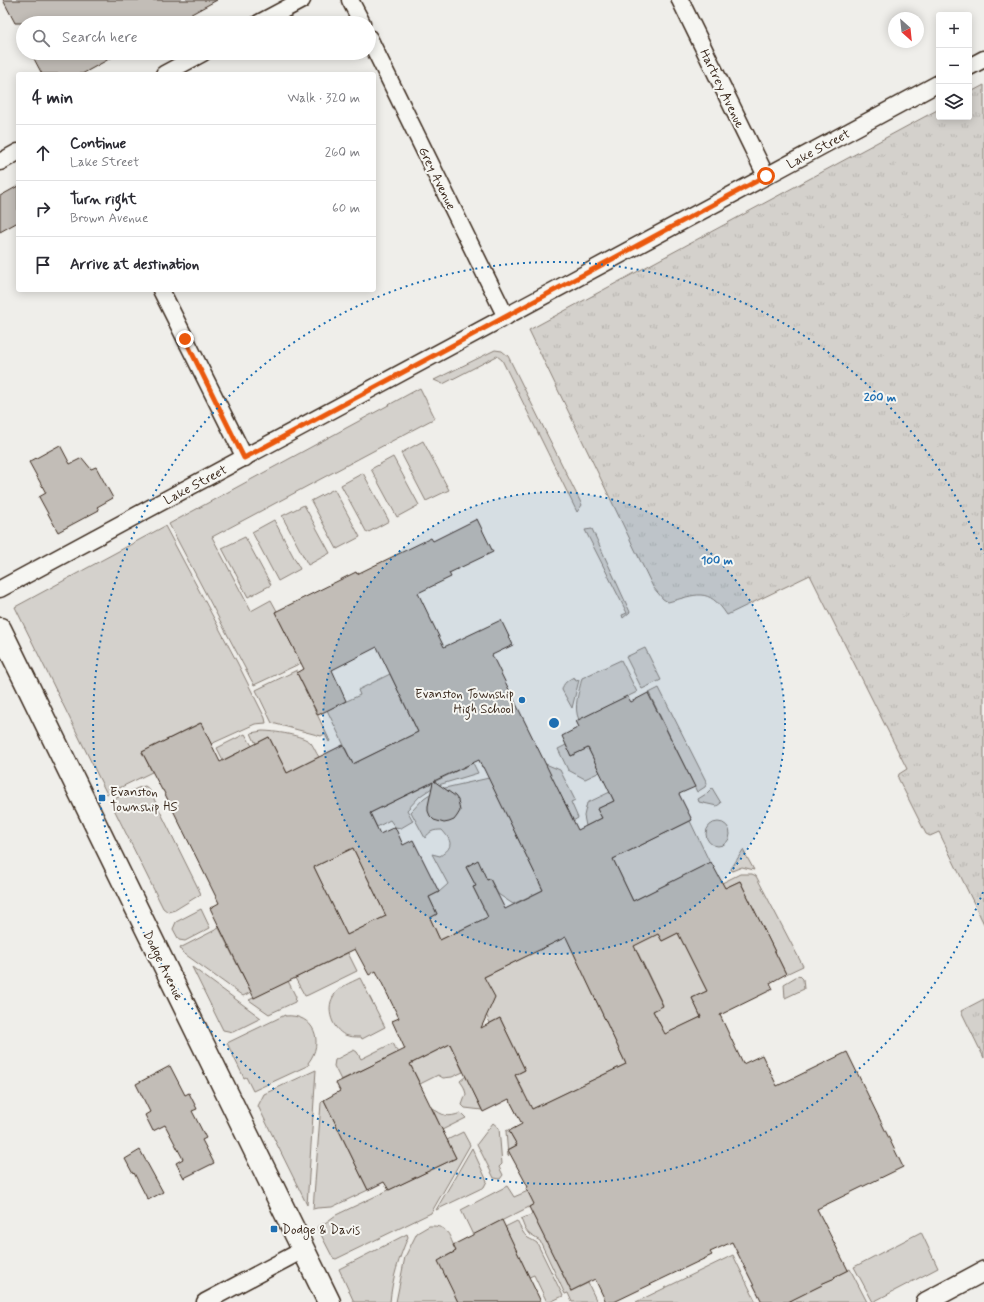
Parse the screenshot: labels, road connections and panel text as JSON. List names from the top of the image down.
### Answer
{
  "streets": {
    "main road": ["Dodge Avenue"],
    "street": ["Hartrey Avenue", "Lake Street", "Grey Avenue"]
  },
  "crossings": [
    ["Hartrey Avenue", "Lake Street"],
    ["Lake Street", "Grey Avenue"]
  ],
  "places": {
    "other": ["Evanston Township High School"],
    "transit": ["Evanston Township HS", "Dodge & Davis"]
  },
  "north": "bottom right",
  "page": {
    "map_buttons": ["+", "−"],
    "search": "Search here",
    "heading": ["4 min", "Walk · 320 m"],
    "list": [
      ["Continue", "Lake Street", "260 m"],
      ["Turn right", "Brown Avenue", "60 m"],
      "Arrive at destination"
    ]
  },
  "rings": ["200 m", "100 m"]
}
